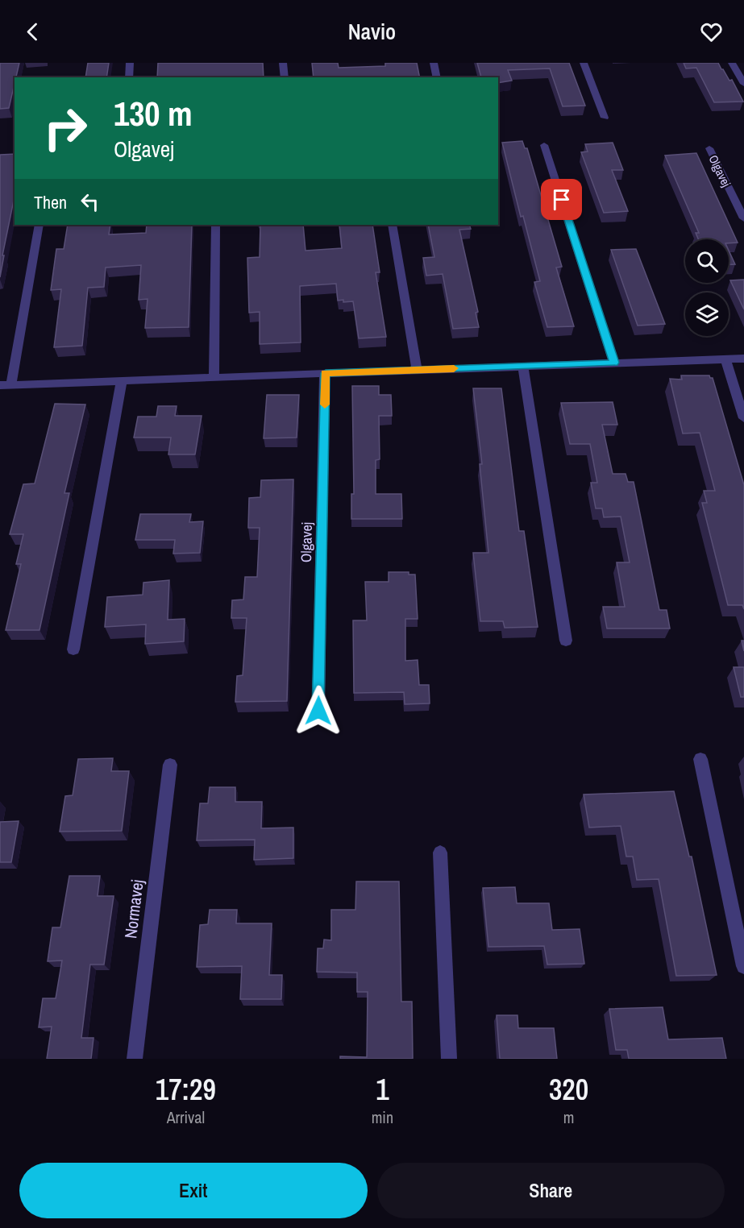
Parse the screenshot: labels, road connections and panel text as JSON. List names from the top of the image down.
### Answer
{
  "streets": {
    "street": ["Olgavej", "Normavej"]
  },
  "page": {
    "header": "Navio",
    "turn": ["130 m", "Olgavej"],
    "then": "Then",
    "eta": [
      "17:29",
      "Arrival",
      "1",
      "min",
      "320",
      "m"
    ],
    "buttons": ["Exit", "Share"]
  }
}
